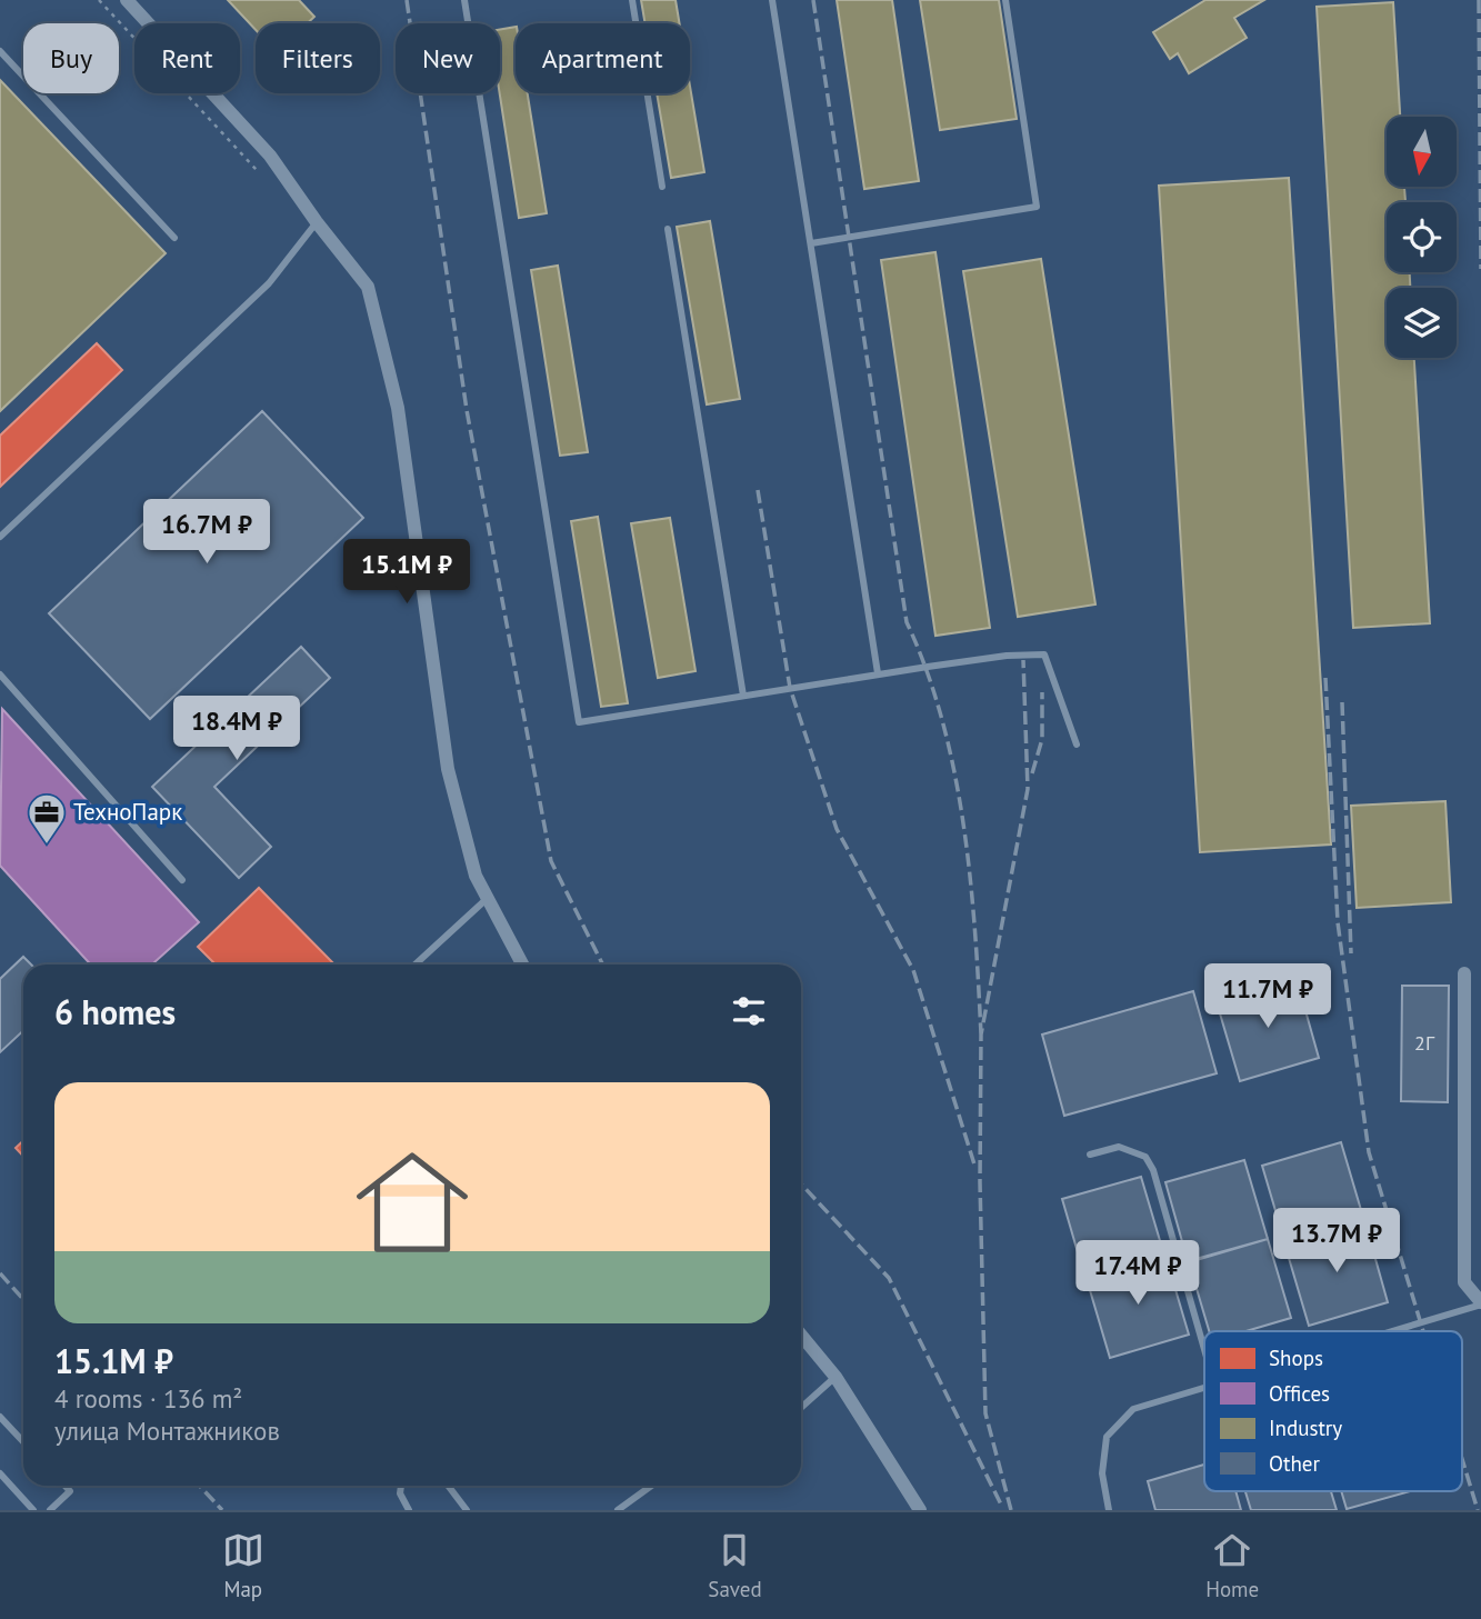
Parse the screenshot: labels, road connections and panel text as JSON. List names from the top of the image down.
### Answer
{
  "places": {
    "office": ["ТехноПарк"]
  },
  "house_numbers": ["2Г"],
  "legend": [
    "Shops",
    "Offices",
    "Industry",
    "Other"
  ],
  "north": "bottom",
  "page": {
    "chip": [
      "Buy",
      "Rent",
      "Filters",
      "New",
      "Apartment"
    ],
    "price": [
      "16.7M ₽",
      "15.1M ₽",
      "18.4M ₽",
      "11.7M ₽",
      "13.7M ₽",
      "17.4M ₽"
    ],
    "heading": "6 homes",
    "list": [
      {
        "name": "15.1M ₽",
        "note": "4 rooms · 136 m² · улица Монтажников"
      }
    ],
    "tabs": ["Map", "Saved", "Home"]
  }
}
